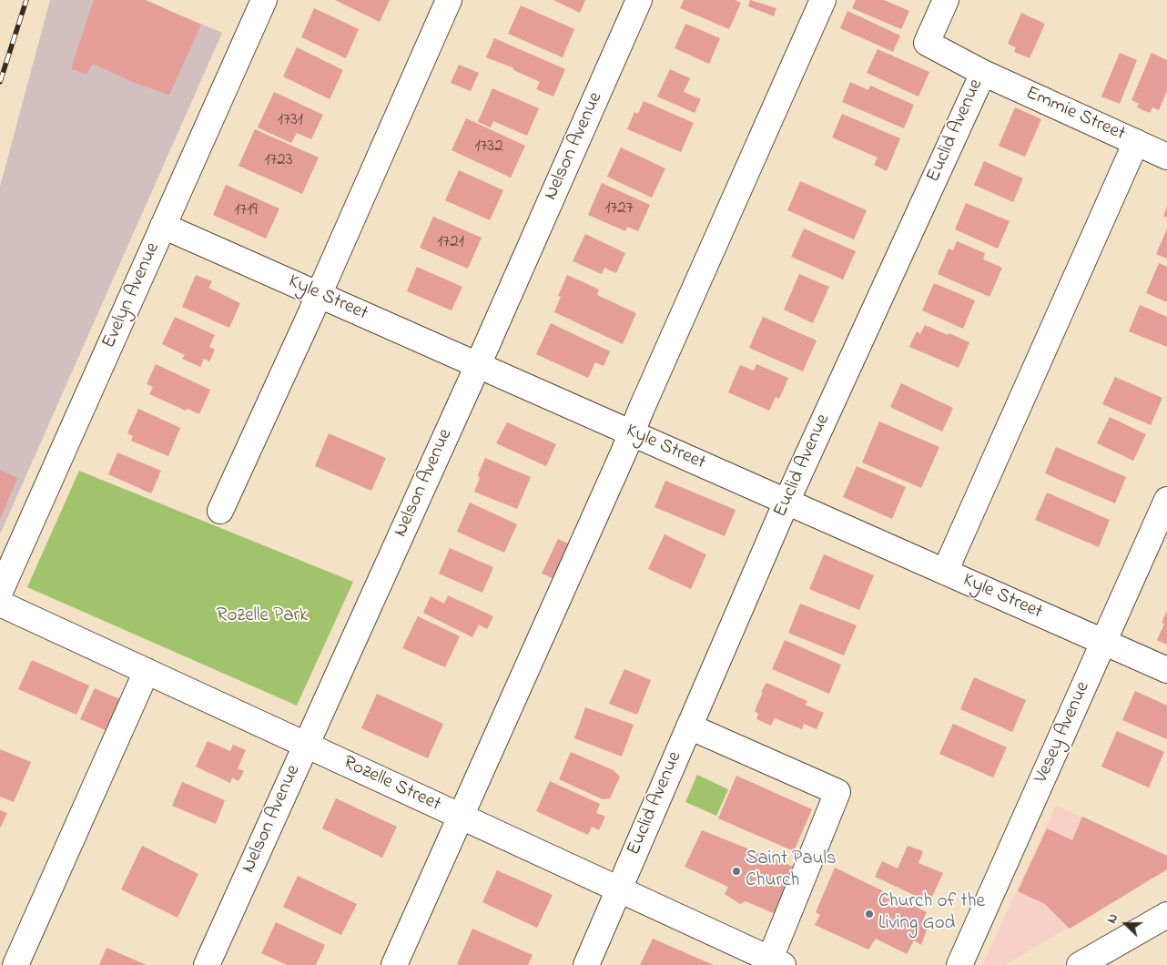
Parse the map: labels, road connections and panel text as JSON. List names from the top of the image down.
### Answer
{
  "streets": {
    "street": [
      "Emmie Street",
      "Euclid Avenue",
      "Nelson Avenue",
      "Evelyn Avenue",
      "Kyle Street",
      "Vesey Avenue",
      "Rozelle Street"
    ]
  },
  "crossings": [
    ["Emmie Street", "Euclid Avenue"],
    ["Euclid Avenue", "Kyle Street"],
    ["Euclid Avenue", "Rozelle Street"],
    ["Nelson Avenue", "Kyle Street"],
    ["Nelson Avenue", "Rozelle Street"],
    ["Evelyn Avenue", "Kyle Street"],
    ["Kyle Street", "Vesey Avenue"]
  ],
  "parks": ["Rozelle Park"],
  "places": ["Saint Pauls Church", "Church of the Living God"],
  "house_numbers": [
    "1731",
    "1732",
    "1723",
    "1727",
    "1719",
    "1721"
  ],
  "north": "left"
}
